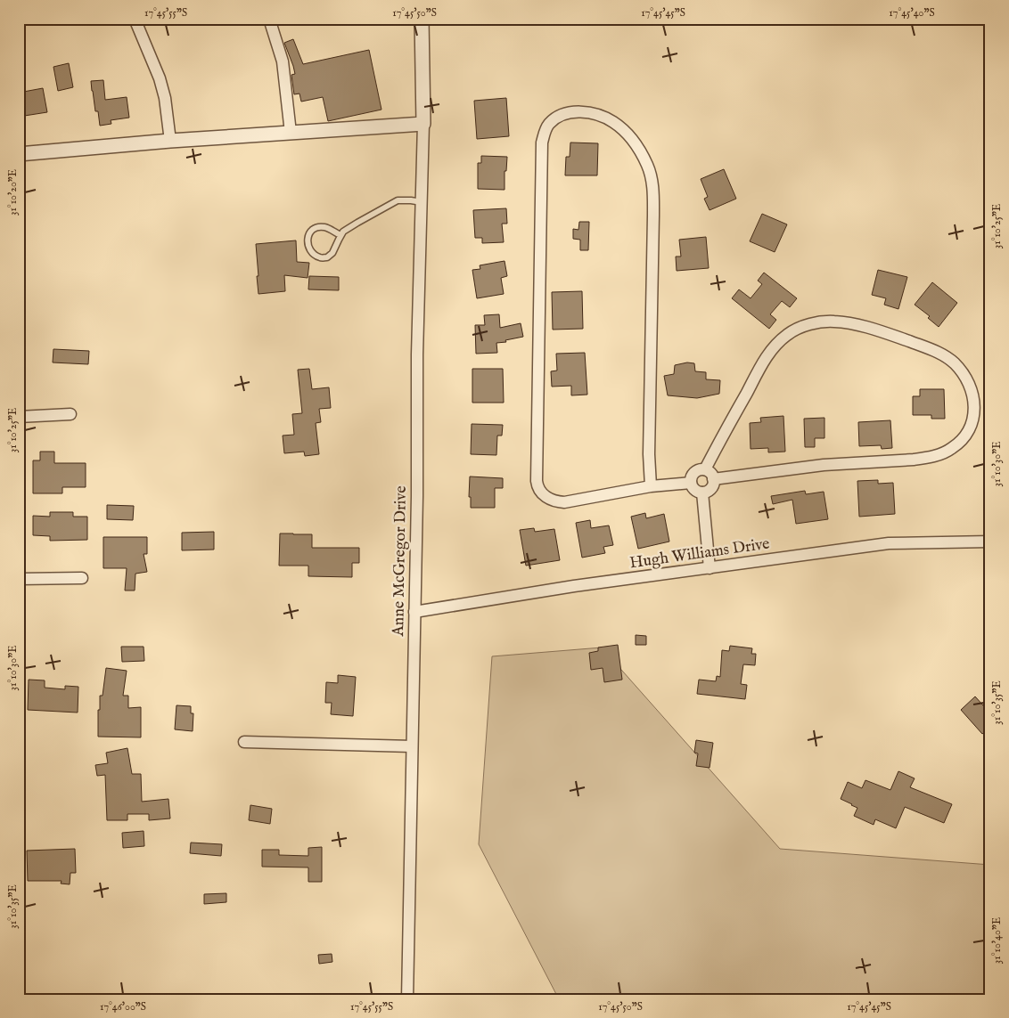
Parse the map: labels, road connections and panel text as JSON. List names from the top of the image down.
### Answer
{
  "streets": {
    "street": ["Hugh Williams Drive", "Anne McGregor Drive"]
  },
  "crossings": [
    ["Hugh Williams Drive", "Anne McGregor Drive"]
  ],
  "coordinates": [
    "17°45'55\"S",
    "17°45'50\"S",
    "17°45'45\"S",
    "17°45'40\"S",
    "31°10'20\"E",
    "31°10'25\"E",
    "31°10'30\"E",
    "31°10'35\"E",
    "31°10'40\"E",
    "17°46'00\"S"
  ]
}
